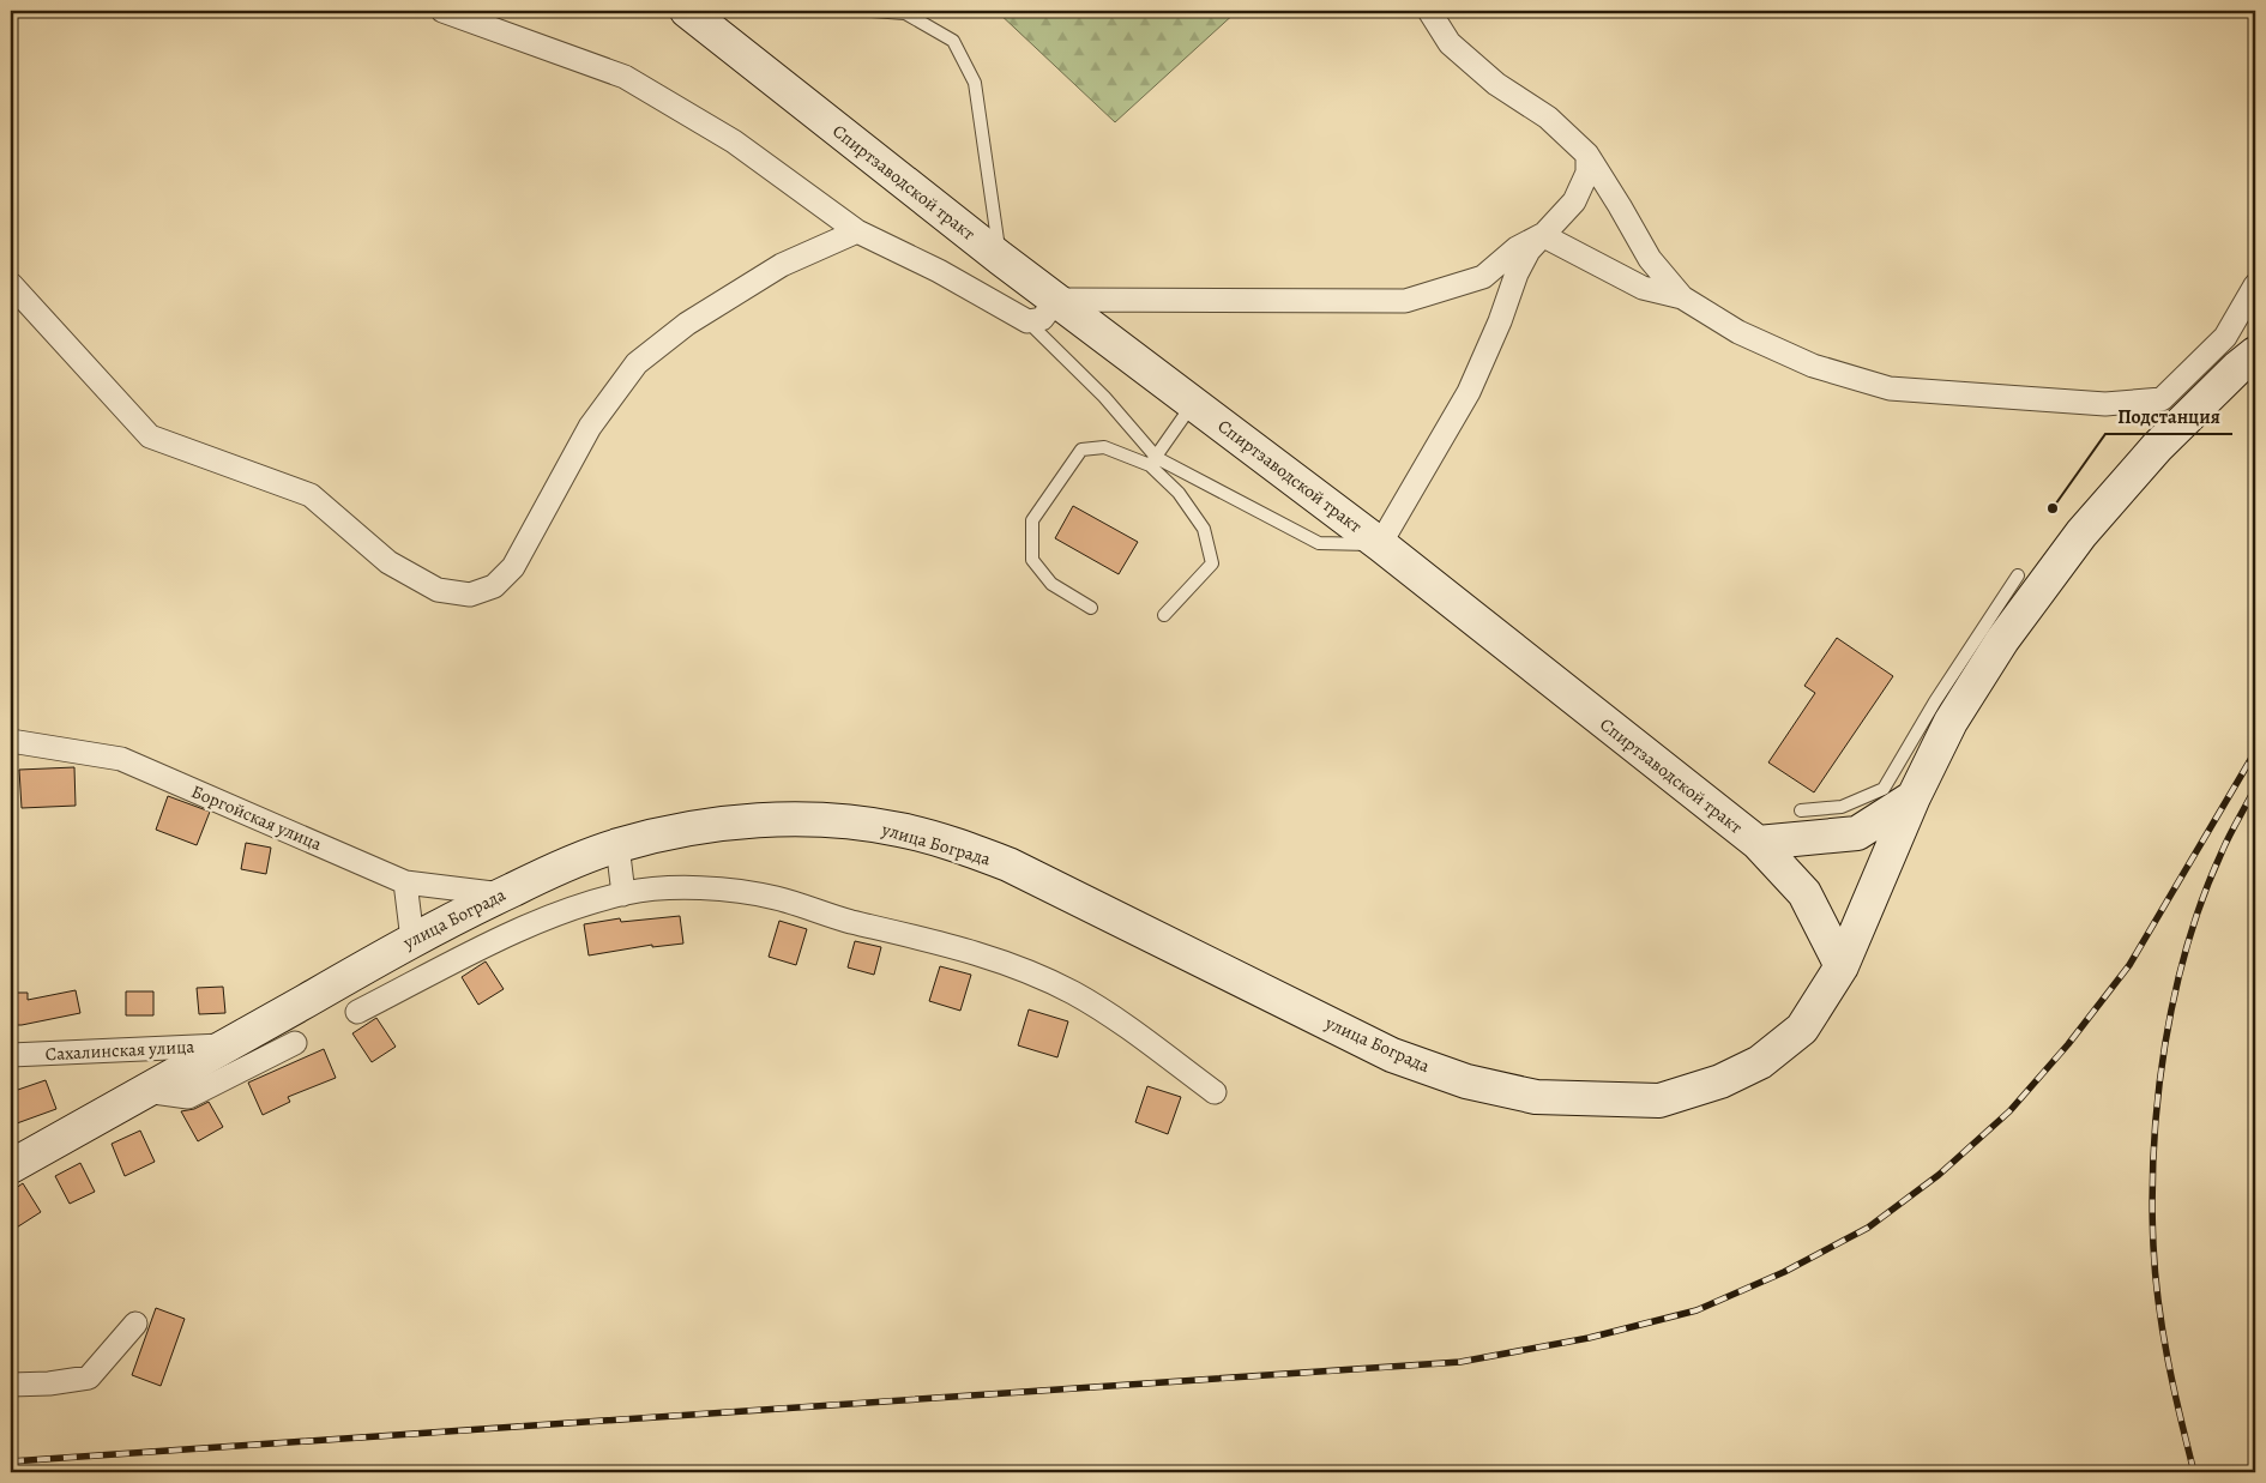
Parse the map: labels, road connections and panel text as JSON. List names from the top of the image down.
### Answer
{
  "streets": {
    "main road": ["Спиртзаводской тракт", "улица Бограда"],
    "street": ["Боргойская улица", "Сахалинская улица"]
  },
  "crossings": [
    ["Спиртзаводской тракт", "улица Бограда"],
    ["Боргойская улица", "улица Бограда"],
    ["улица Бограда", "Сахалинская улица"]
  ],
  "places": ["Подстанция"]
}
